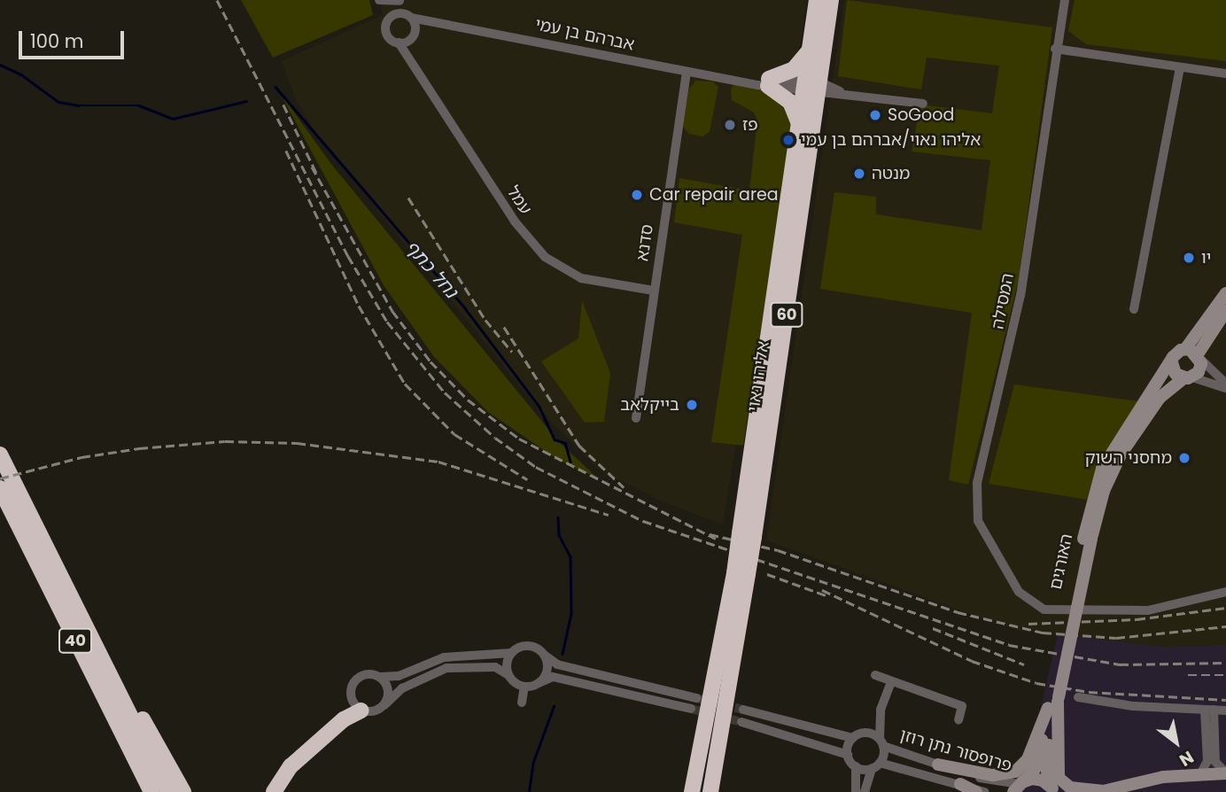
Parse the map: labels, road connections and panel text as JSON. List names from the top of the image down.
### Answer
{
  "streets": {
    "highway": ["60", "אליהו נאוי", "40"],
    "street": [
      "אברהם בן עמי",
      "עמל",
      "סדנא",
      "המסילה",
      "האורגים",
      "פרופסור נתן רוזן"
    ]
  },
  "crossings": [
    ["אברהם בן עמי", "עמל"],
    ["אברהם בן עמי", "סדנא"],
    ["אברהם בן עמי", "אליהו נאוי"],
    ["עמל", "סדנא"],
    ["60", "אליהו נאוי"],
    ["האורגים", "פרופסור נתן רוזן"]
  ],
  "water": ["נחל כתף"],
  "places": [
    "SoGood",
    "פז",
    "אליהו נאוי/אברהם בן עמי",
    "מנטה",
    "Car repair area",
    "יו",
    "בייקלאב",
    "מחסני השוק"
  ],
  "scale_bar": "100 m",
  "north": "bottom right"
}
